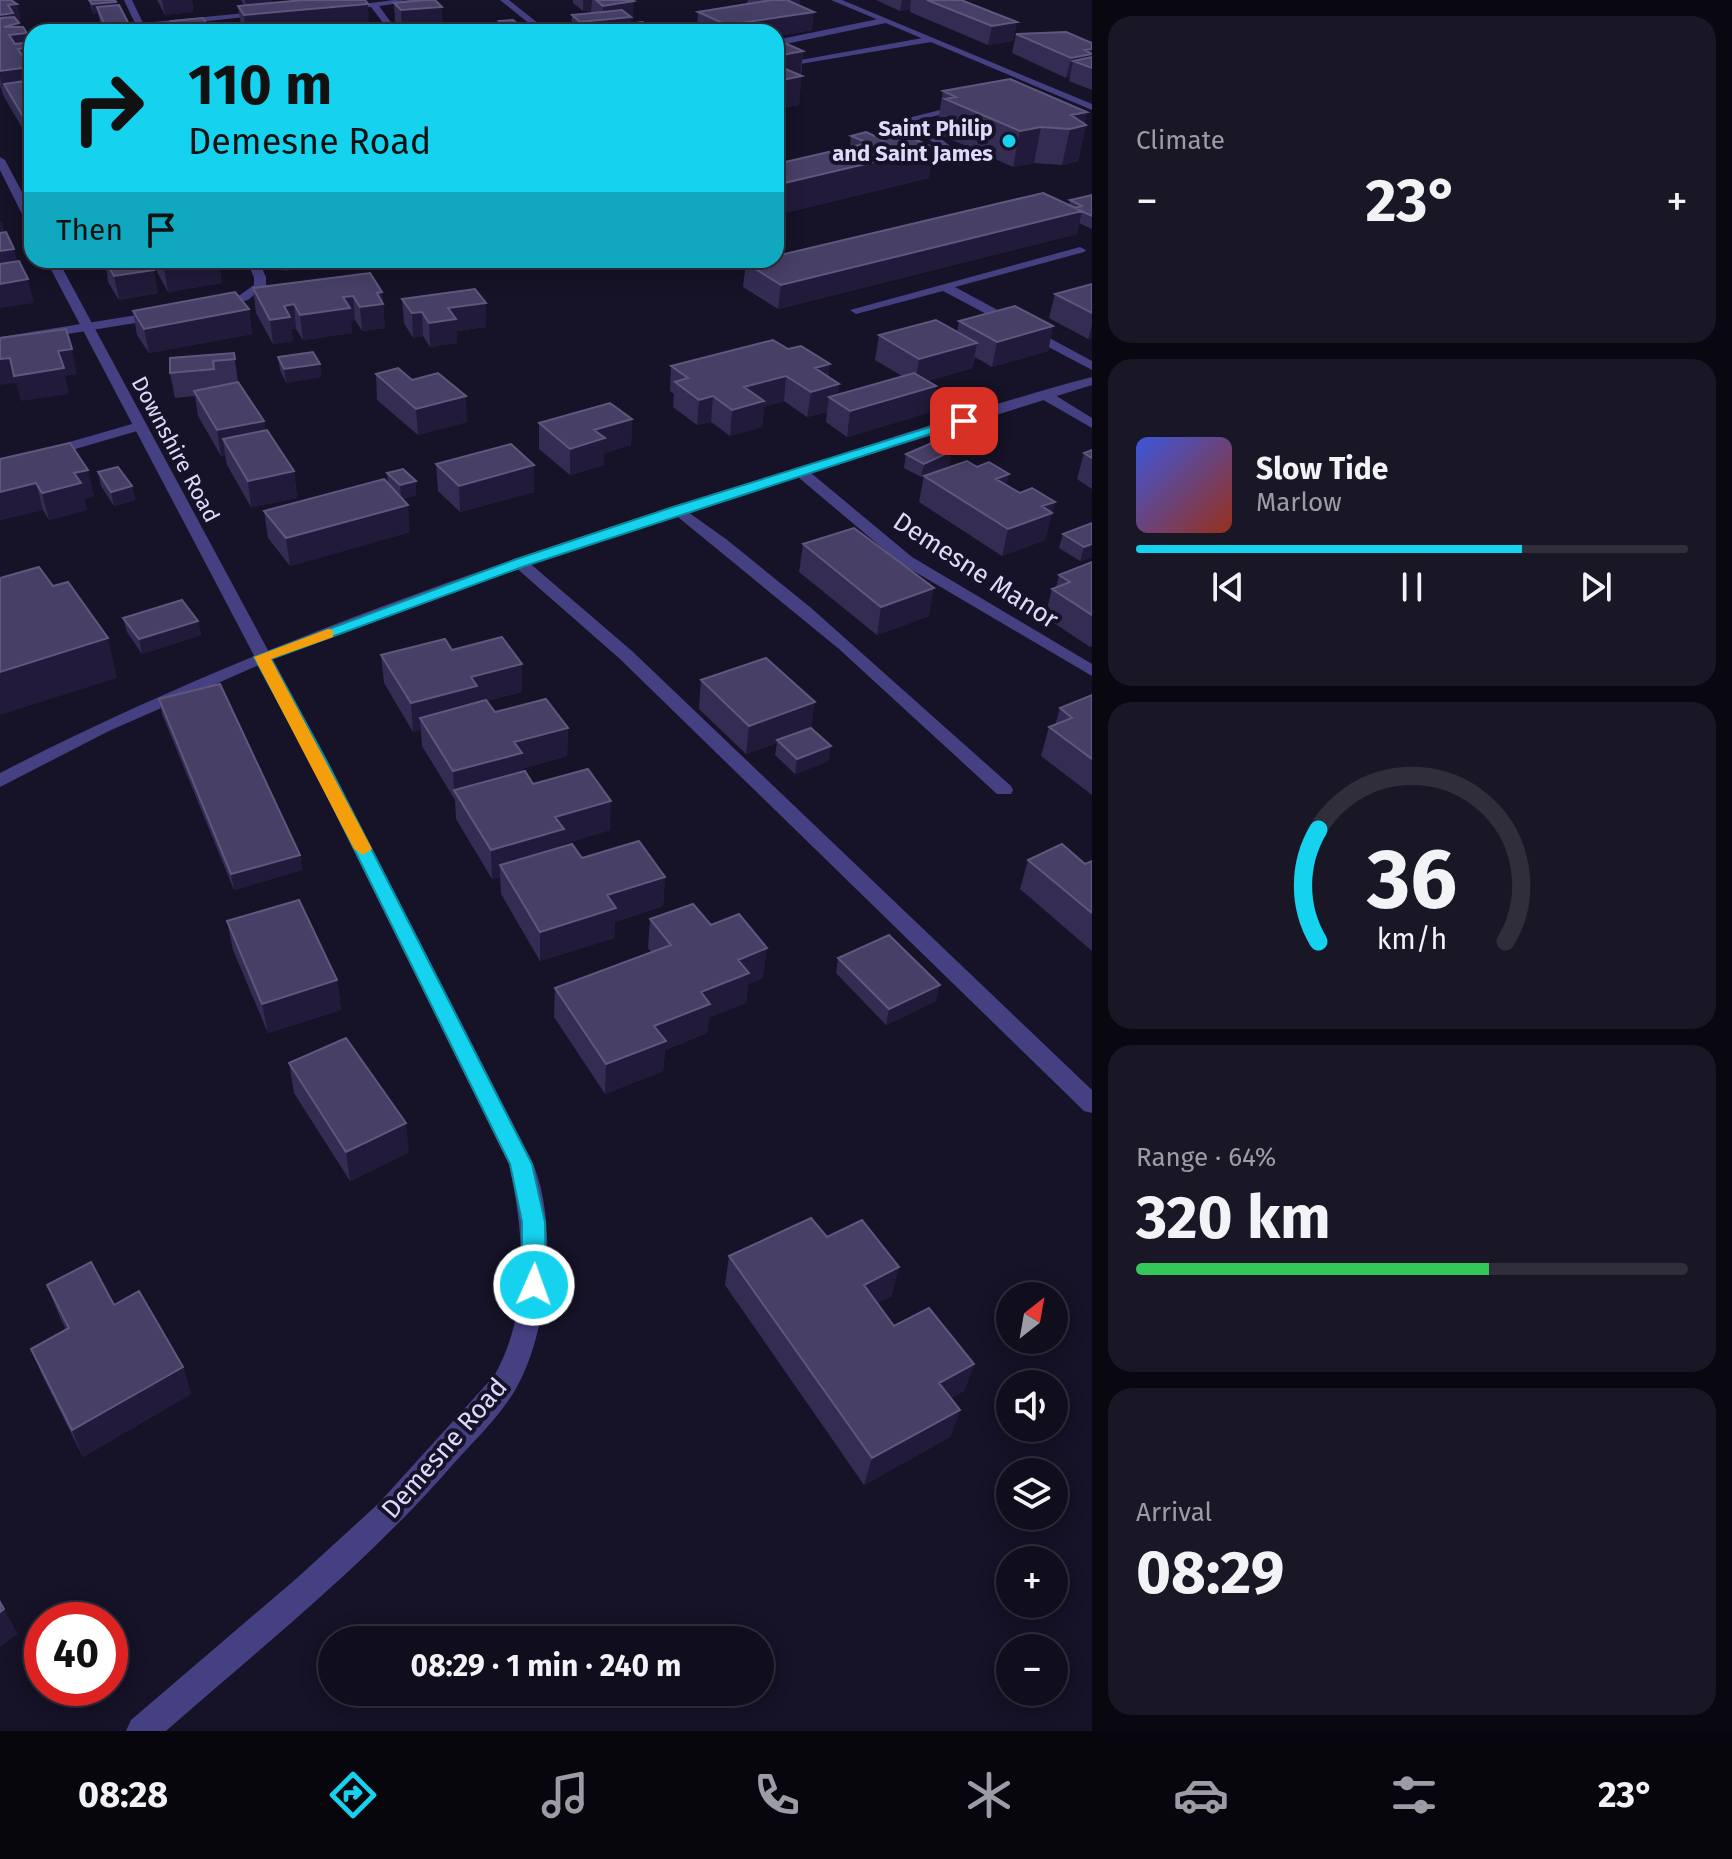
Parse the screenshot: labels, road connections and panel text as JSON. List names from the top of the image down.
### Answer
{
  "streets": {
    "street": ["Downshire Road", "Demesne Manor", "Demesne Road"]
  },
  "crossings": [
    ["Downshire Road", "Demesne Road"]
  ],
  "places": ["Saint Philip and Saint James"],
  "north": "top right",
  "page": {
    "tile": [
      "Climate",
      ["Range · 64%", "320 km"],
      ["Arrival", "08:29"]
    ],
    "turn": ["110 m", "Demesne Road"],
    "heat": ["−", "23°", "+"],
    "then": "Then",
    "song": ["Slow Tide", "Marlow"],
    "map_buttons": ["+", "−"],
    "limit": "40",
    "trip": "08:29 · 1 min · 240 m",
    "tabs": ["08:28", "23°"],
    "gauge": ["36", "km/h"]
  }
}
